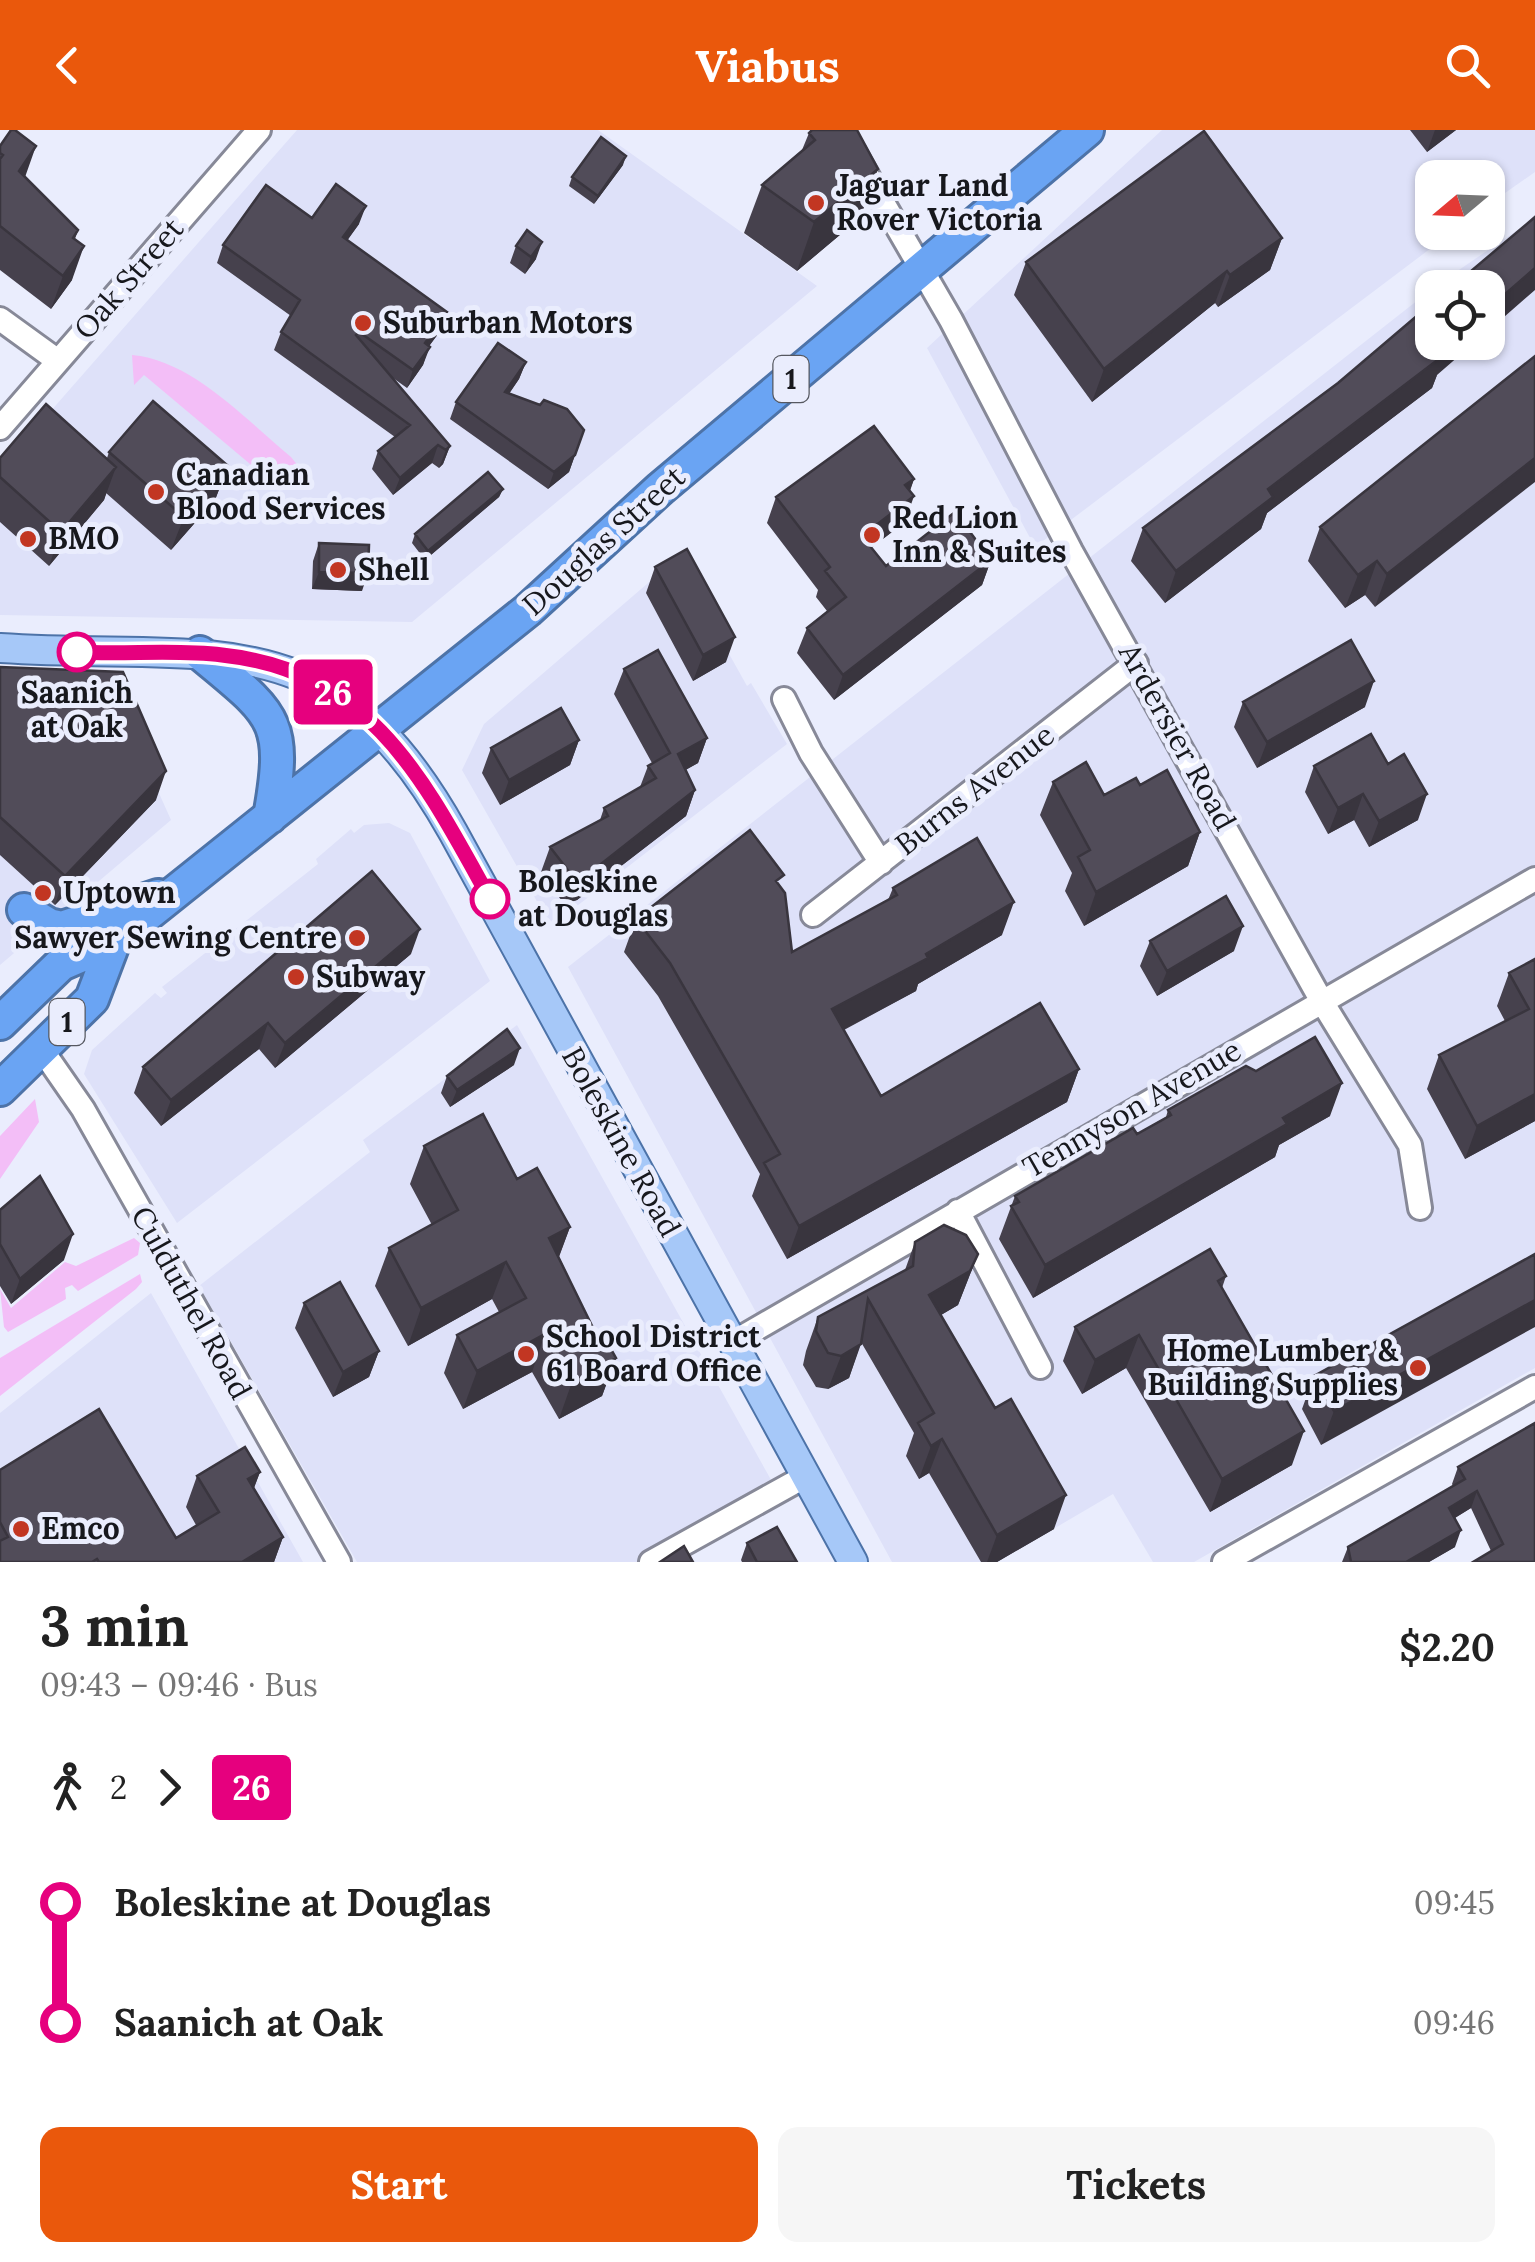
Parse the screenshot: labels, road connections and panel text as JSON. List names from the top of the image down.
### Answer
{
  "streets": {
    "highway": ["1", "Douglas Street"],
    "main road": ["Boleskine Road"],
    "street": [
      "Oak Street",
      "Ardersier Road",
      "Burns Avenue",
      "Tennyson Avenue",
      "Culduthel Road"
    ]
  },
  "crossings": [
    ["1", "Douglas Street"],
    ["1", "Culduthel Road"],
    ["Douglas Street", "Ardersier Road"],
    ["Douglas Street", "Boleskine Road"],
    ["Ardersier Road", "Burns Avenue"],
    ["Ardersier Road", "Tennyson Avenue"],
    ["Tennyson Avenue", "Boleskine Road"]
  ],
  "places": [
    "Jaguar Land Rover Victoria",
    "Suburban Motors",
    "Canadian Blood Services",
    "Red Lion Inn & Suites",
    "BMO",
    "Shell",
    "Saanich at Oak",
    "Uptown",
    "Boleskine at Douglas",
    "Sawyer Sewing Centre",
    "Subway",
    "School District 61 Board Office",
    "Home Lumber & Building Supplies",
    "Emco"
  ],
  "lines": ["bus line 26"],
  "north": "left",
  "page": {
    "header": "Viabus",
    "on_map": "26",
    "heading": ["3 min", "09:43 – 09:46 · Bus", "$2.20"],
    "legs": ["2", "26"],
    "list": [
      {
        "name": "Boleskine at Douglas",
        "value": "09:45"
      },
      {
        "name": "Saanich at Oak",
        "value": "09:46"
      }
    ],
    "buttons": ["Start", "Tickets"]
  }
}
